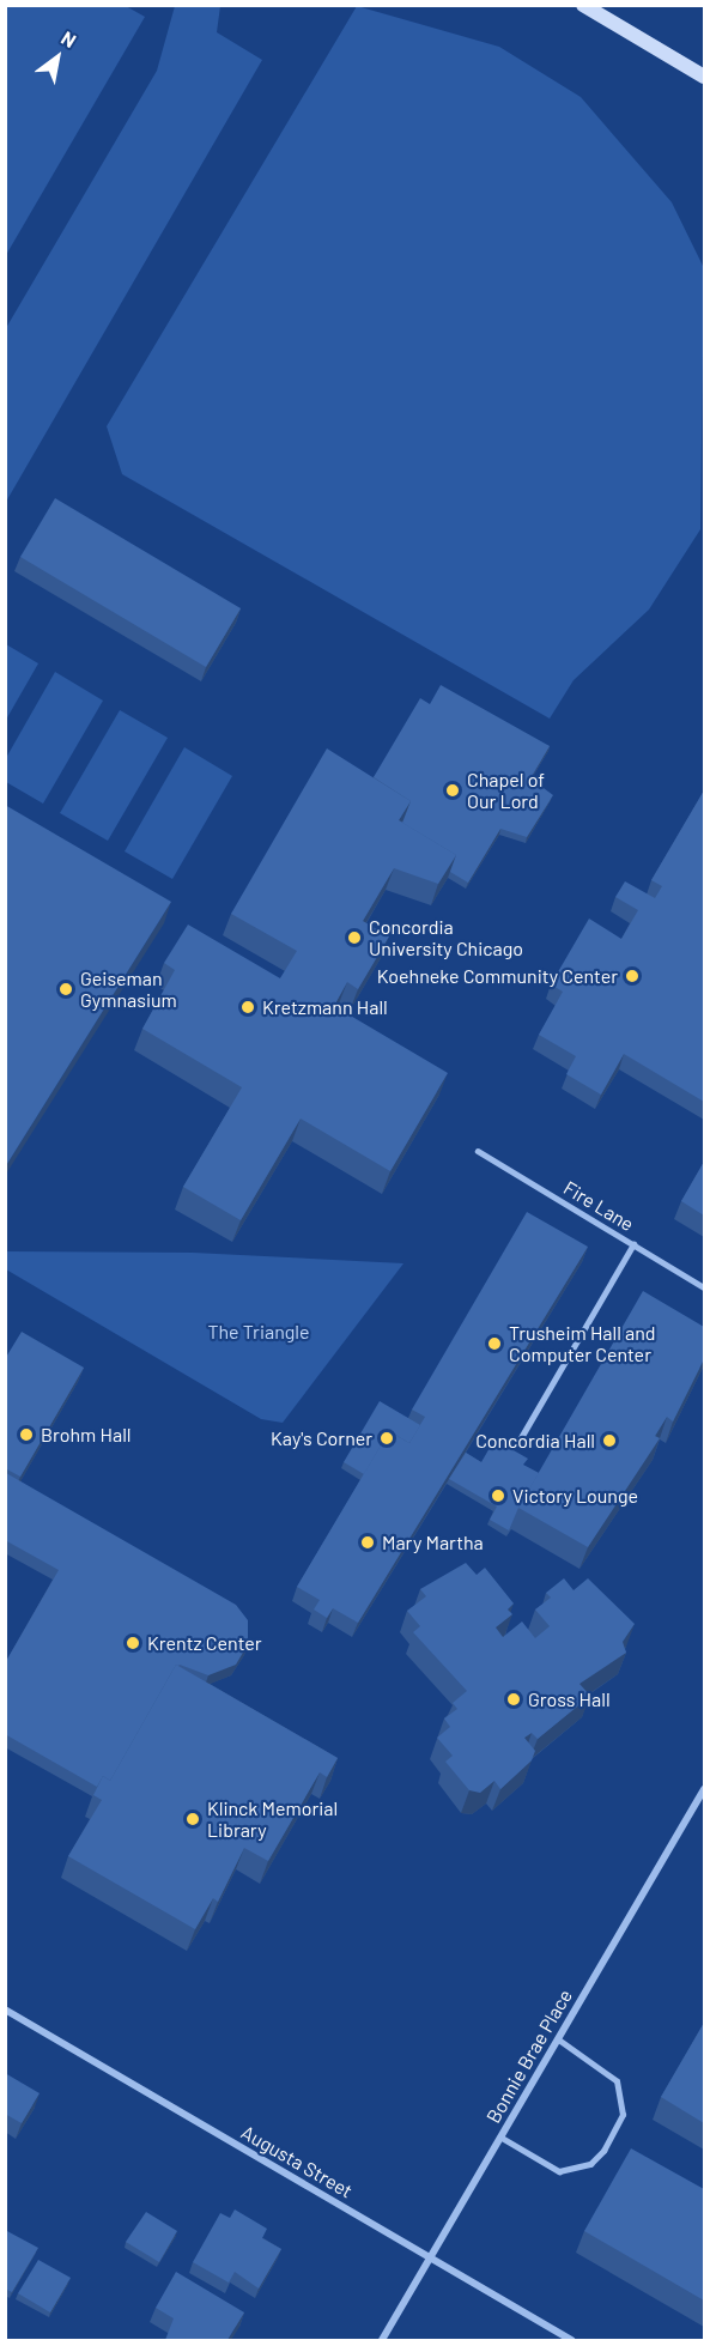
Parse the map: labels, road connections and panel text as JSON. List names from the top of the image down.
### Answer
{
  "streets": {
    "street": ["Bonnie Brae Place", "Augusta Street"],
    "lane": ["Fire Lane"]
  },
  "crossings": [
    ["Bonnie Brae Place", "Augusta Street"]
  ],
  "parks": ["The Triangle"],
  "places": [
    "Chapel of Our Lord",
    "Concordia University Chicago",
    "Koehneke Community Center",
    "Geiseman Gymnasium",
    "Kretzmann Hall",
    "Trusheim Hall and Computer Center",
    "Brohm Hall",
    "Kay's Corner",
    "Concordia Hall",
    "Victory Lounge",
    "Mary Martha",
    "Krentz Center",
    "Gross Hall",
    "Klinck Memorial Library"
  ],
  "north": "top right"
}
